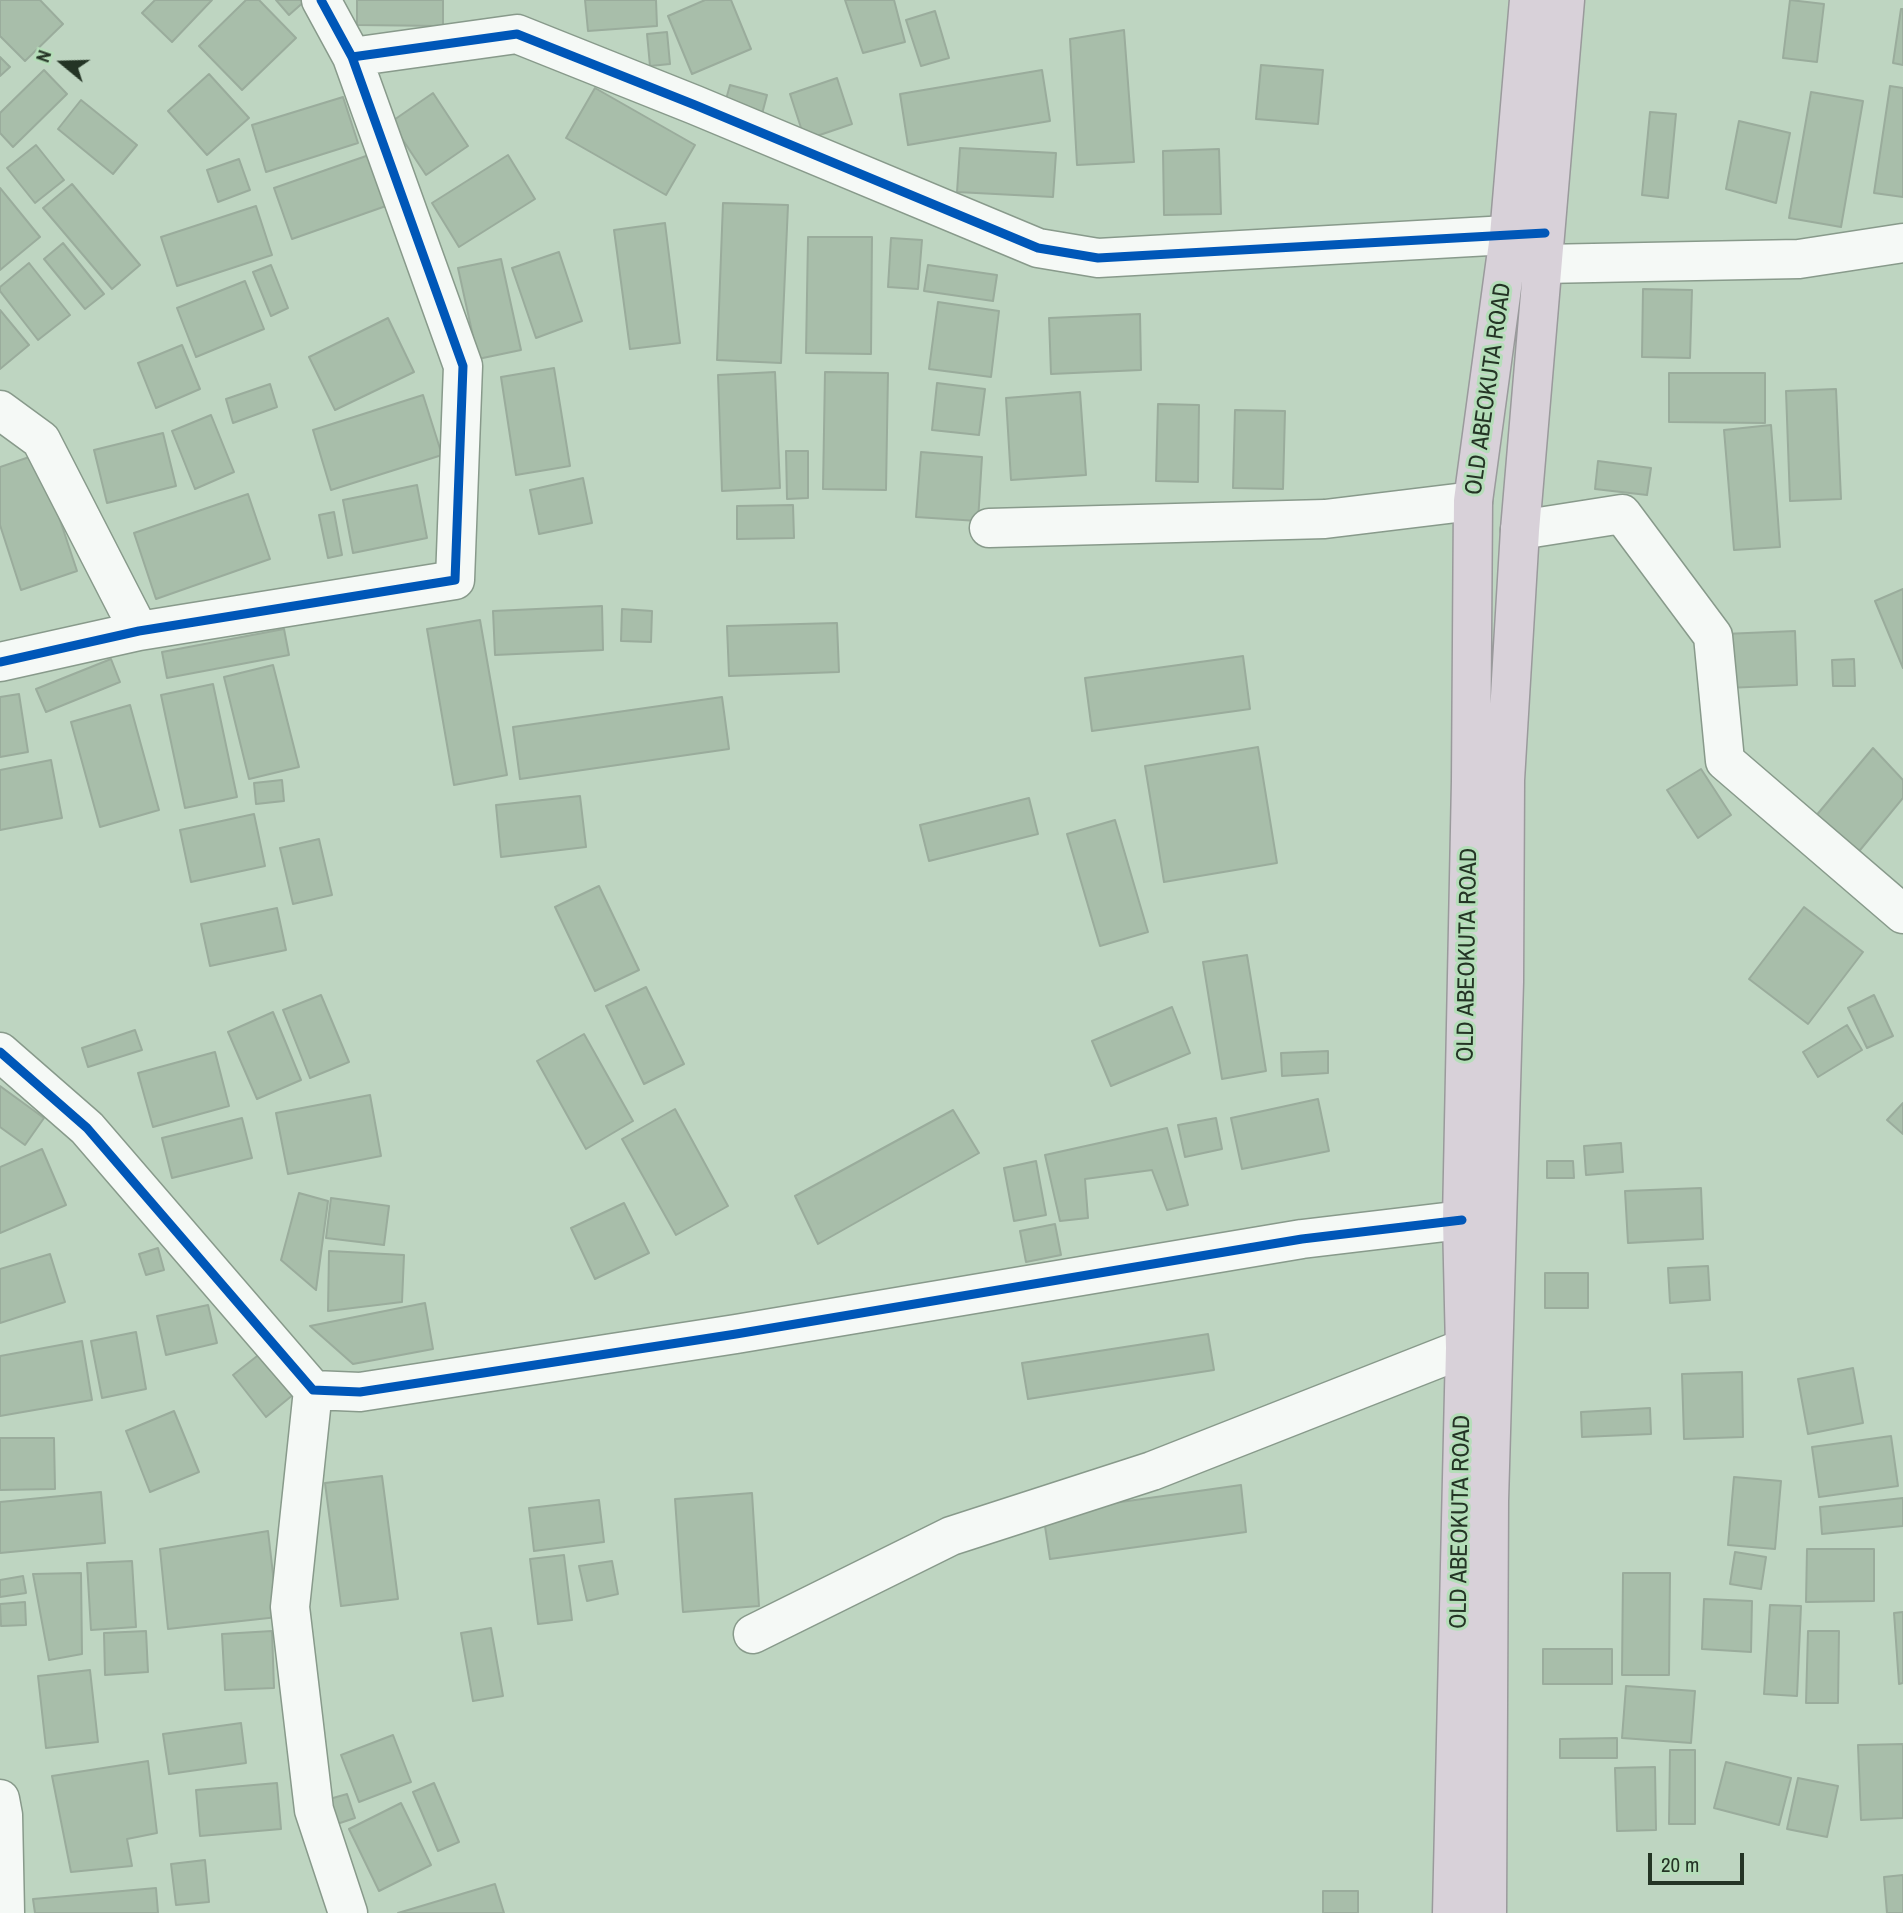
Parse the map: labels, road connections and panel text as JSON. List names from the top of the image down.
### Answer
{
  "streets": {
    "highway": ["OLD ABEOKUTA ROAD"]
  },
  "scale_bar": "20 m",
  "north": "left"
}
